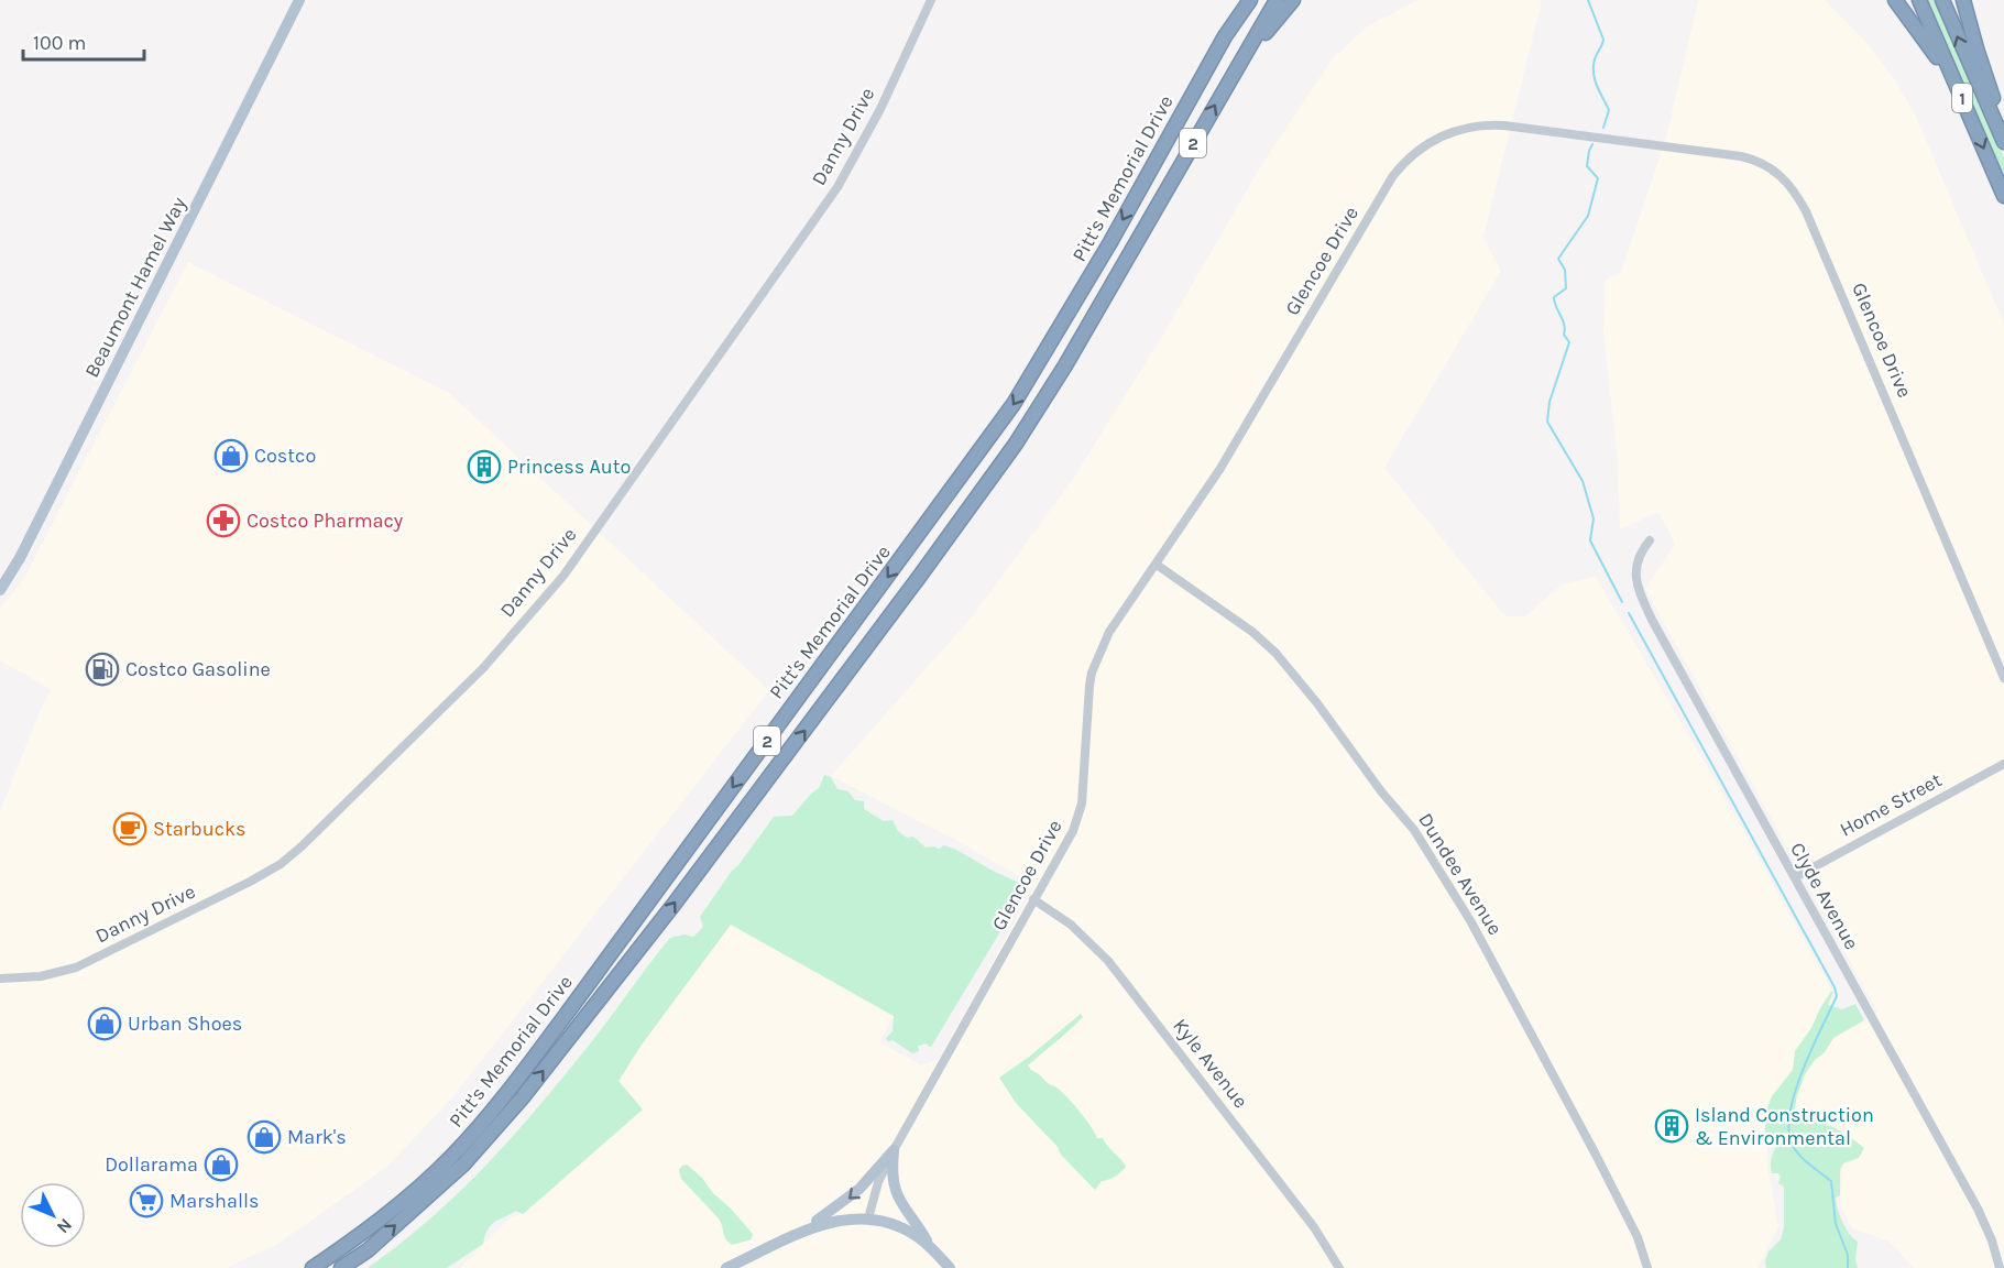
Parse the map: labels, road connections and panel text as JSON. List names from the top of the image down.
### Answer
{
  "streets": {
    "highway": ["1", "2", "Pitt's Memorial Drive"],
    "main road": ["Beaumont Hamel Way"],
    "street": [
      "Danny Drive",
      "Glencoe Drive",
      "Home Street",
      "Dundee Avenue",
      "Clyde Avenue",
      "Kyle Avenue"
    ]
  },
  "crossings": [
    ["Glencoe Drive", "Dundee Avenue"],
    ["Glencoe Drive", "Kyle Avenue"],
    ["Home Street", "Clyde Avenue"]
  ],
  "places": {
    "shop": [
      "Costco",
      "Urban Shoes",
      "Mark's",
      "Dollarama"
    ],
    "building": ["Princess Auto", "Island Construction & Environmental"],
    "pharmacy": ["Costco Pharmacy"],
    "fuel station": ["Costco Gasoline"],
    "cafe": ["Starbucks"],
    "supermarket": ["Marshalls"]
  },
  "scale_bar": "100 m",
  "north": "bottom right"
}
